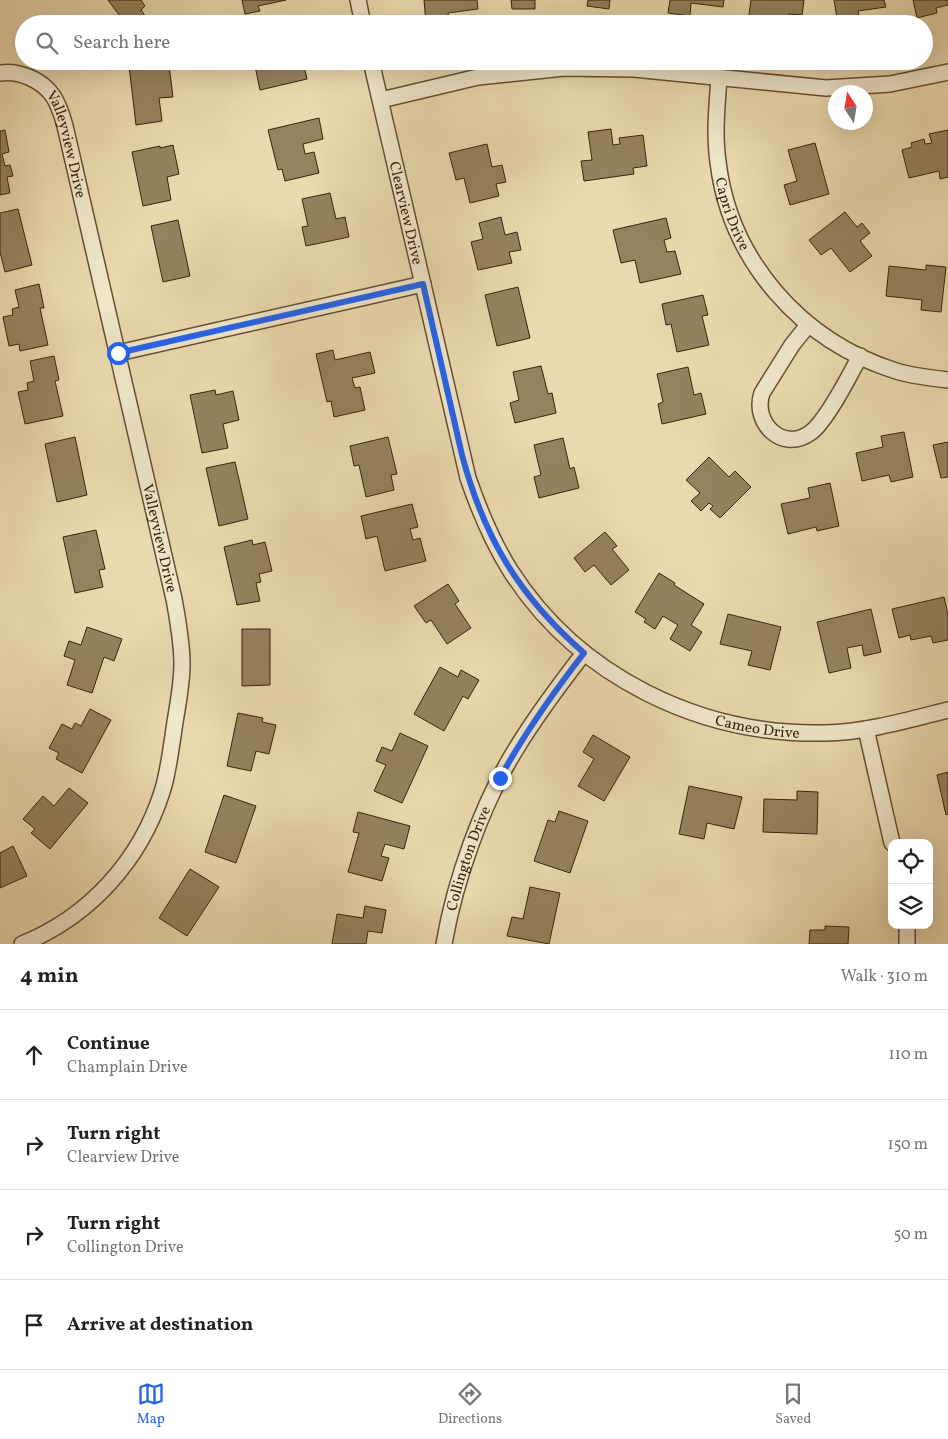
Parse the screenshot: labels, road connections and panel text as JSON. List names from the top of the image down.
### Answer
{
  "streets": {
    "street": [
      "Valleyview Drive",
      "Capri Drive",
      "Clearview Drive",
      "Cameo Drive",
      "Collington Drive"
    ]
  },
  "crossings": [
    ["Clearview Drive", "Cameo Drive"],
    ["Clearview Drive", "Collington Drive"],
    ["Cameo Drive", "Collington Drive"]
  ],
  "north": "top",
  "page": {
    "search": "Search here",
    "heading": ["4 min", "Walk · 310 m"],
    "list": [
      ["Continue", "Champlain Drive", "110 m"],
      ["Turn right", "Clearview Drive", "150 m"],
      ["Turn right", "Collington Drive", "50 m"],
      "Arrive at destination"
    ],
    "nav": ["Map", "Directions", "Saved"]
  }
}
